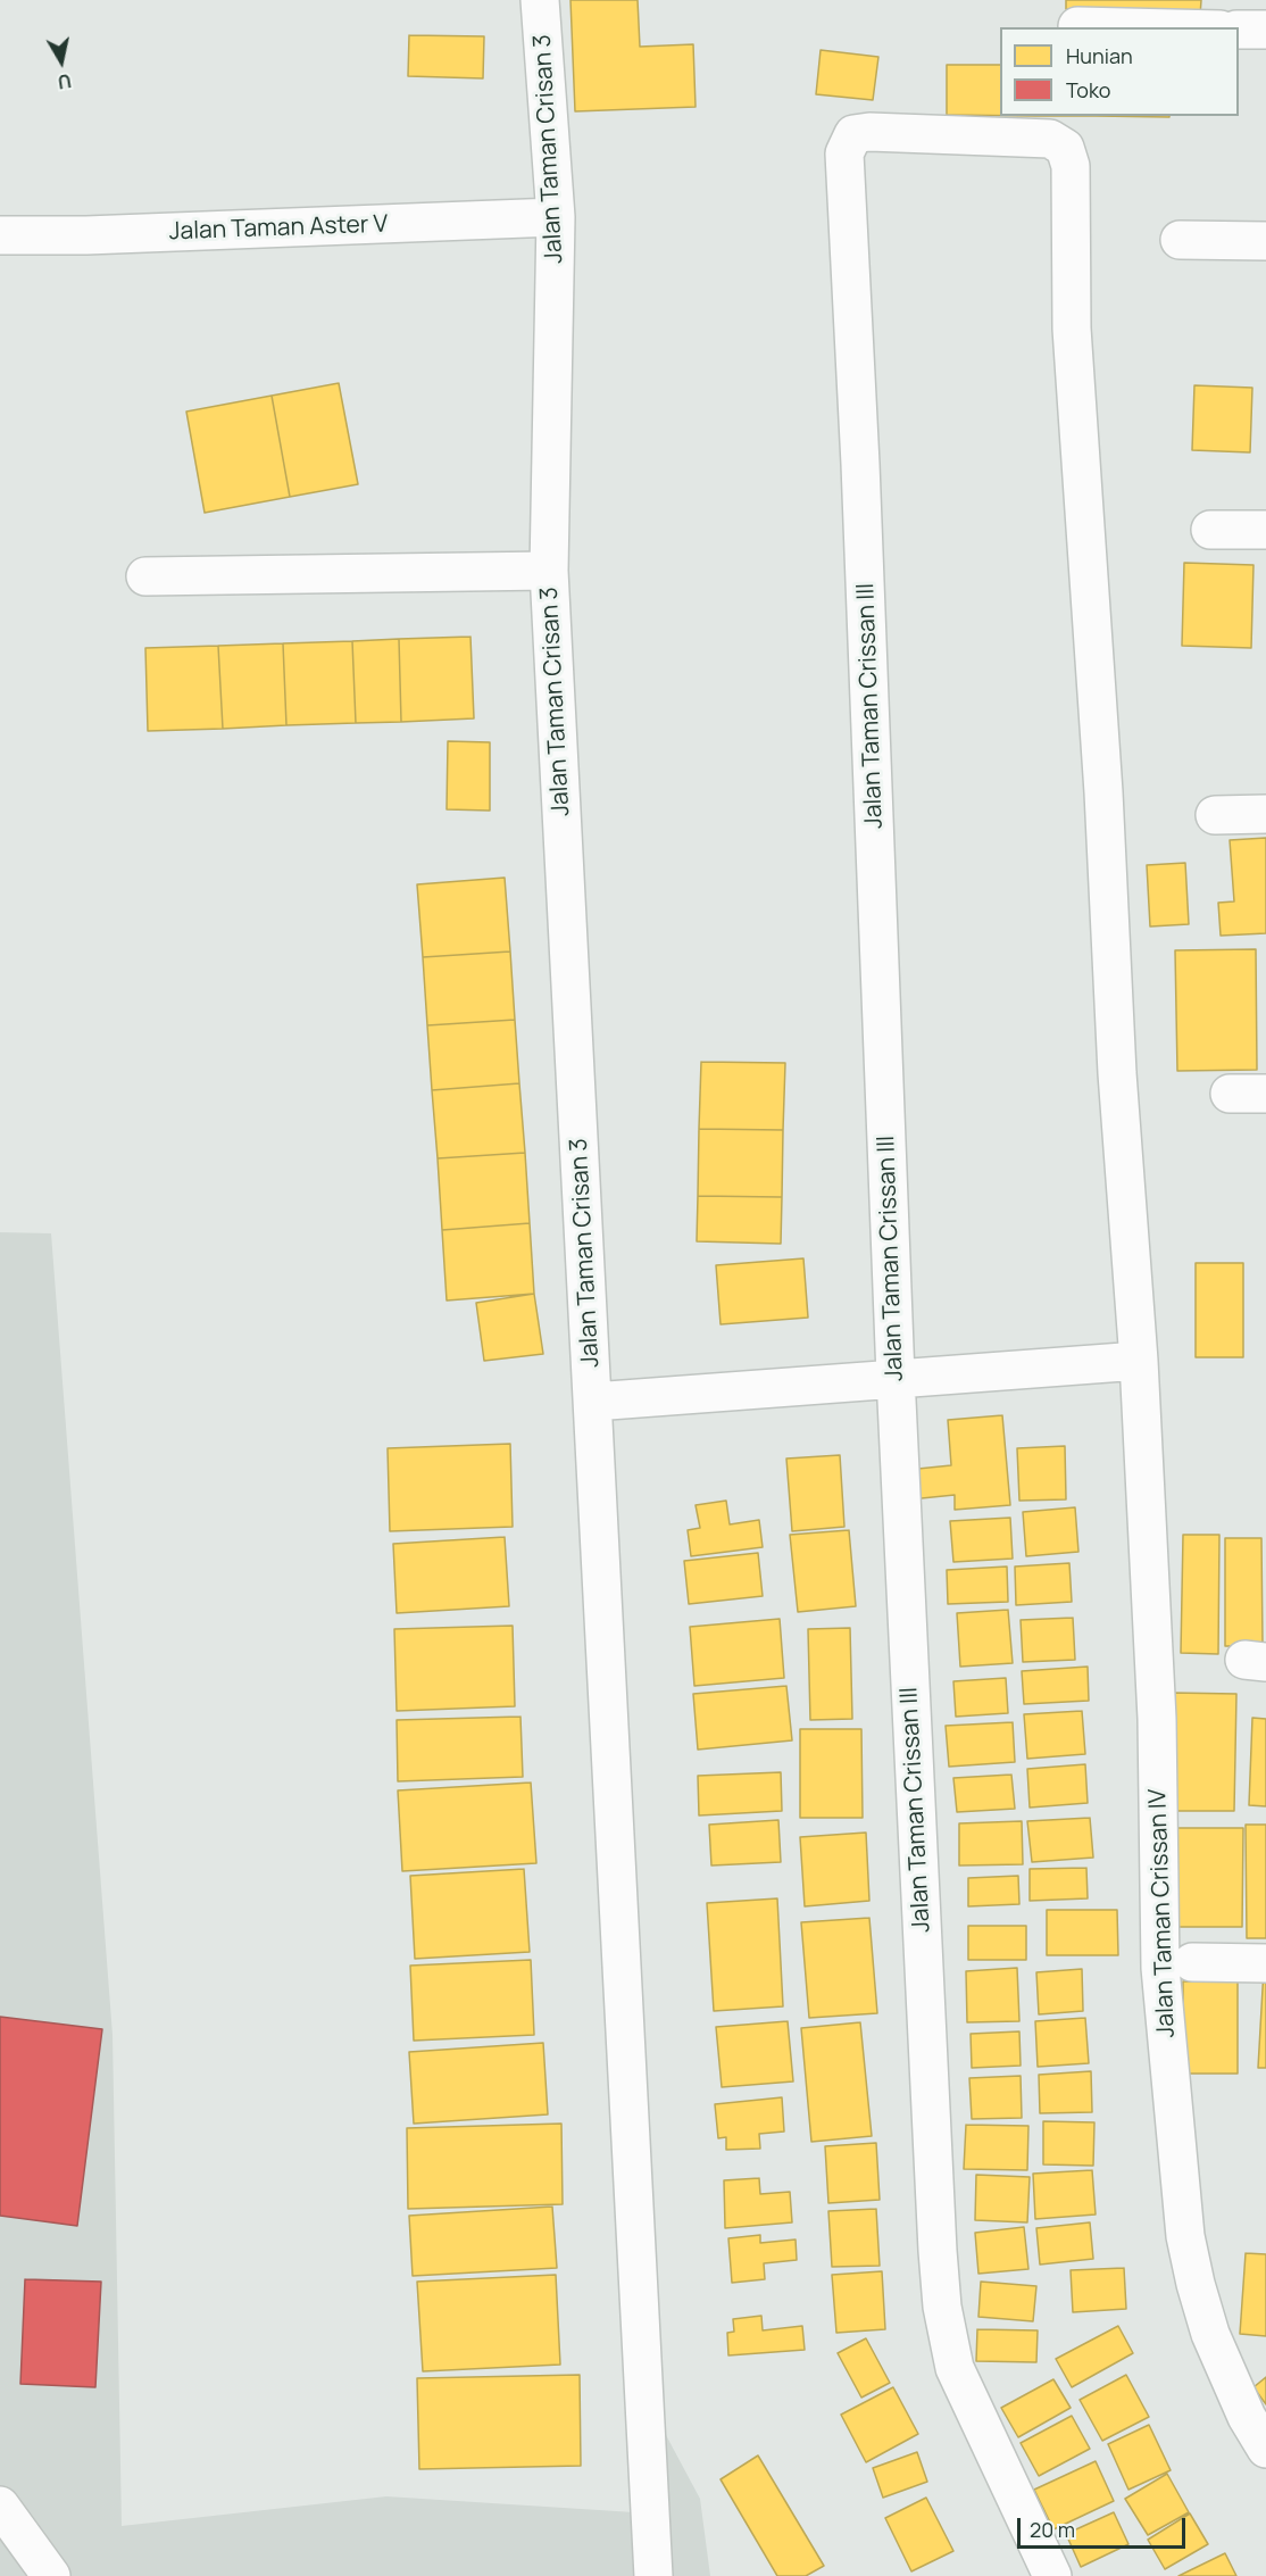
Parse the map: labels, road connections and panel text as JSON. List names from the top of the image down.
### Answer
{
  "streets": {
    "street": [
      "Jalan Taman Crisan 3",
      "Jalan Taman Aster V",
      "Jalan Taman Crissan III",
      "Jalan Taman Crissan IV"
    ]
  },
  "crossings": [
    ["Jalan Taman Crisan 3", "Jalan Taman Aster V"],
    ["Jalan Taman Crissan III", "Jalan Taman Crissan IV"]
  ],
  "legend": ["Hunian", "Toko"],
  "scale_bar": "20 m",
  "north": "bottom"
}
